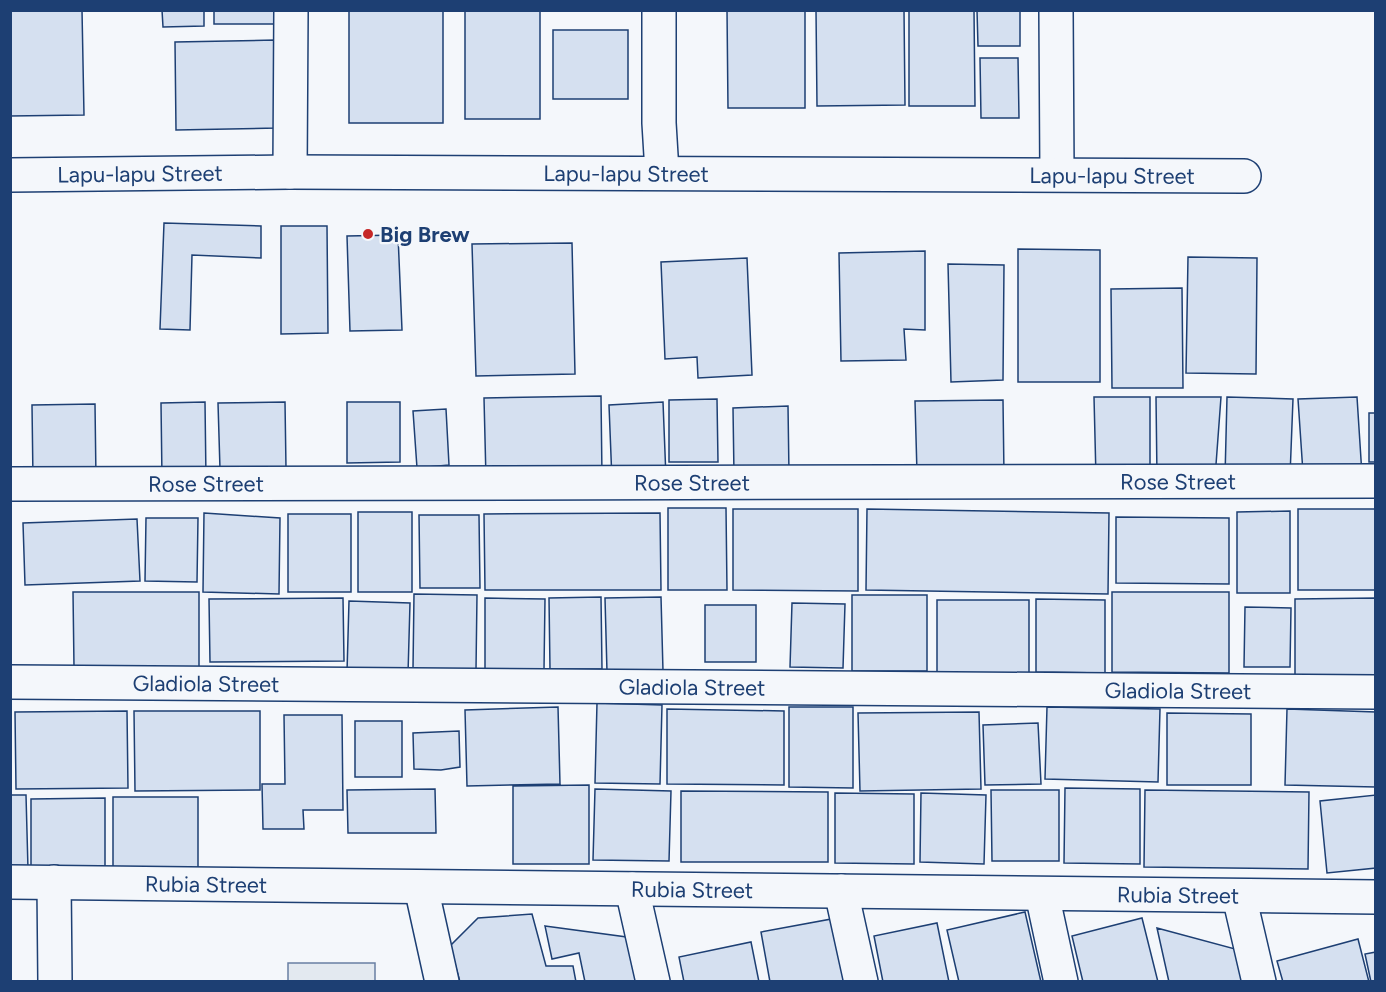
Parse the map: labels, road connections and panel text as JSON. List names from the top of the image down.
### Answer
{
  "streets": {
    "street": [
      "Lapu-lapu Street",
      "Rose Street",
      "Gladiola Street",
      "Rubia Street"
    ]
  },
  "places": ["Big Brew"]
}
